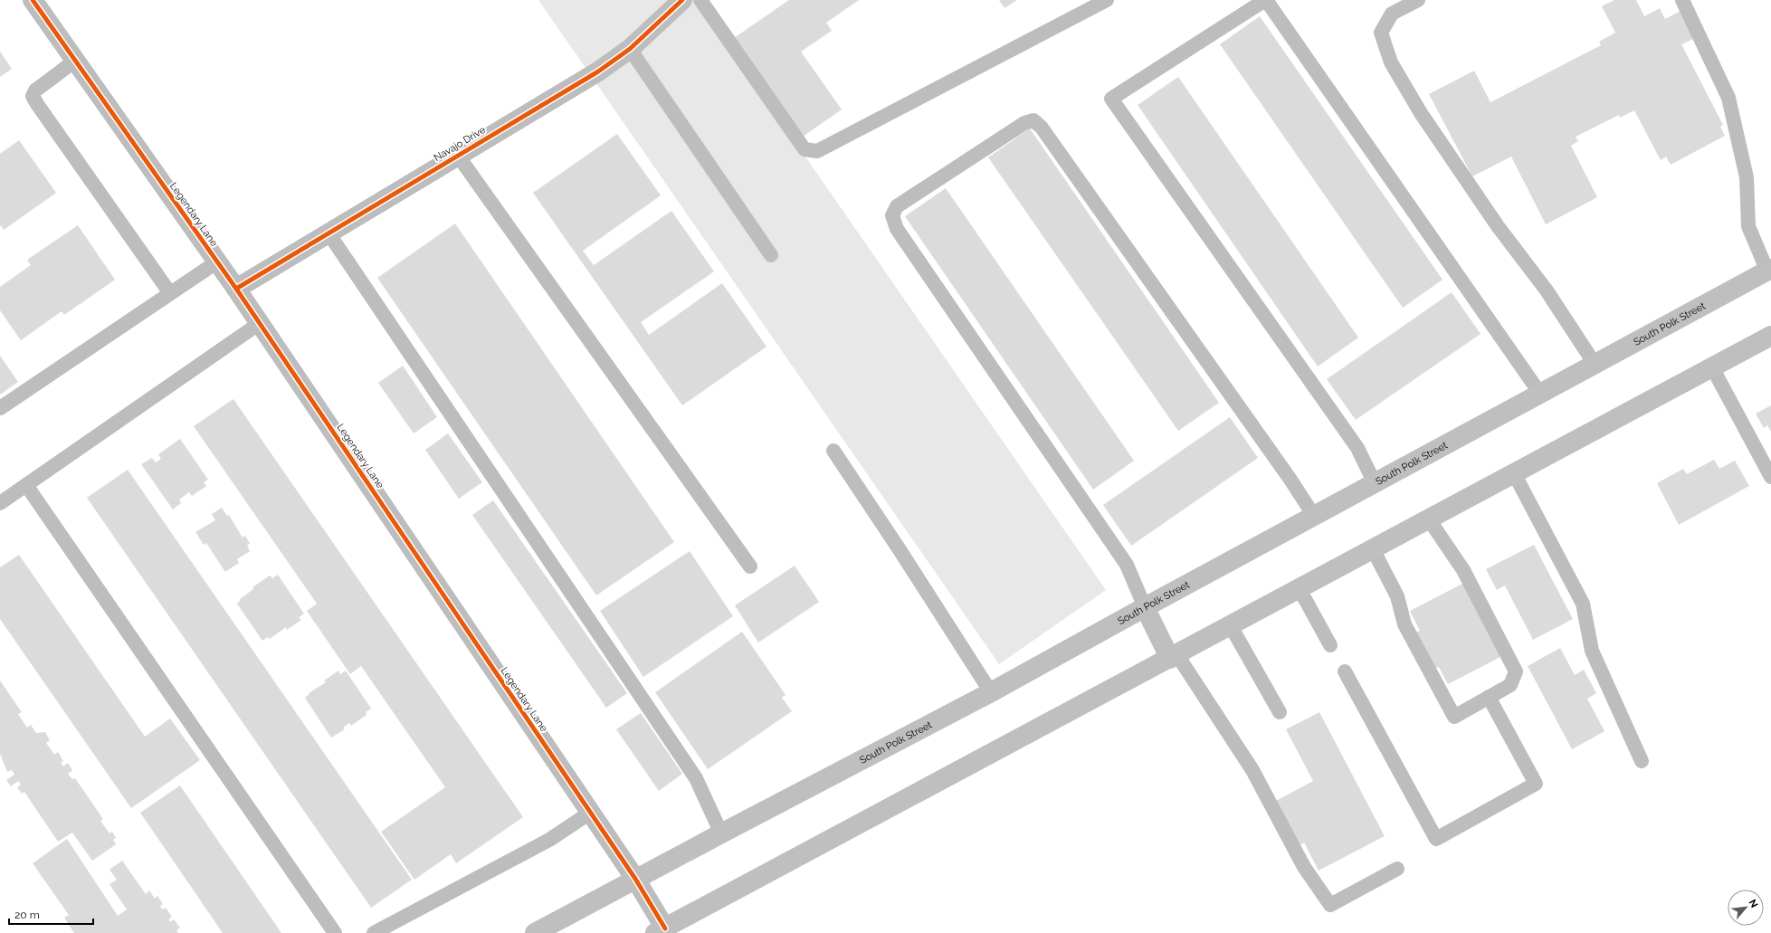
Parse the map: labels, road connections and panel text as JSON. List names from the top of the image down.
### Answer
{
  "streets": {
    "main road": ["South Polk Street"],
    "street": ["Navajo Drive", "Legendary Lane"]
  },
  "crossings": [
    ["Navajo Drive", "Legendary Lane"],
    ["Legendary Lane", "South Polk Street"]
  ],
  "scale_bar": "20 m",
  "north": "top right"
}
